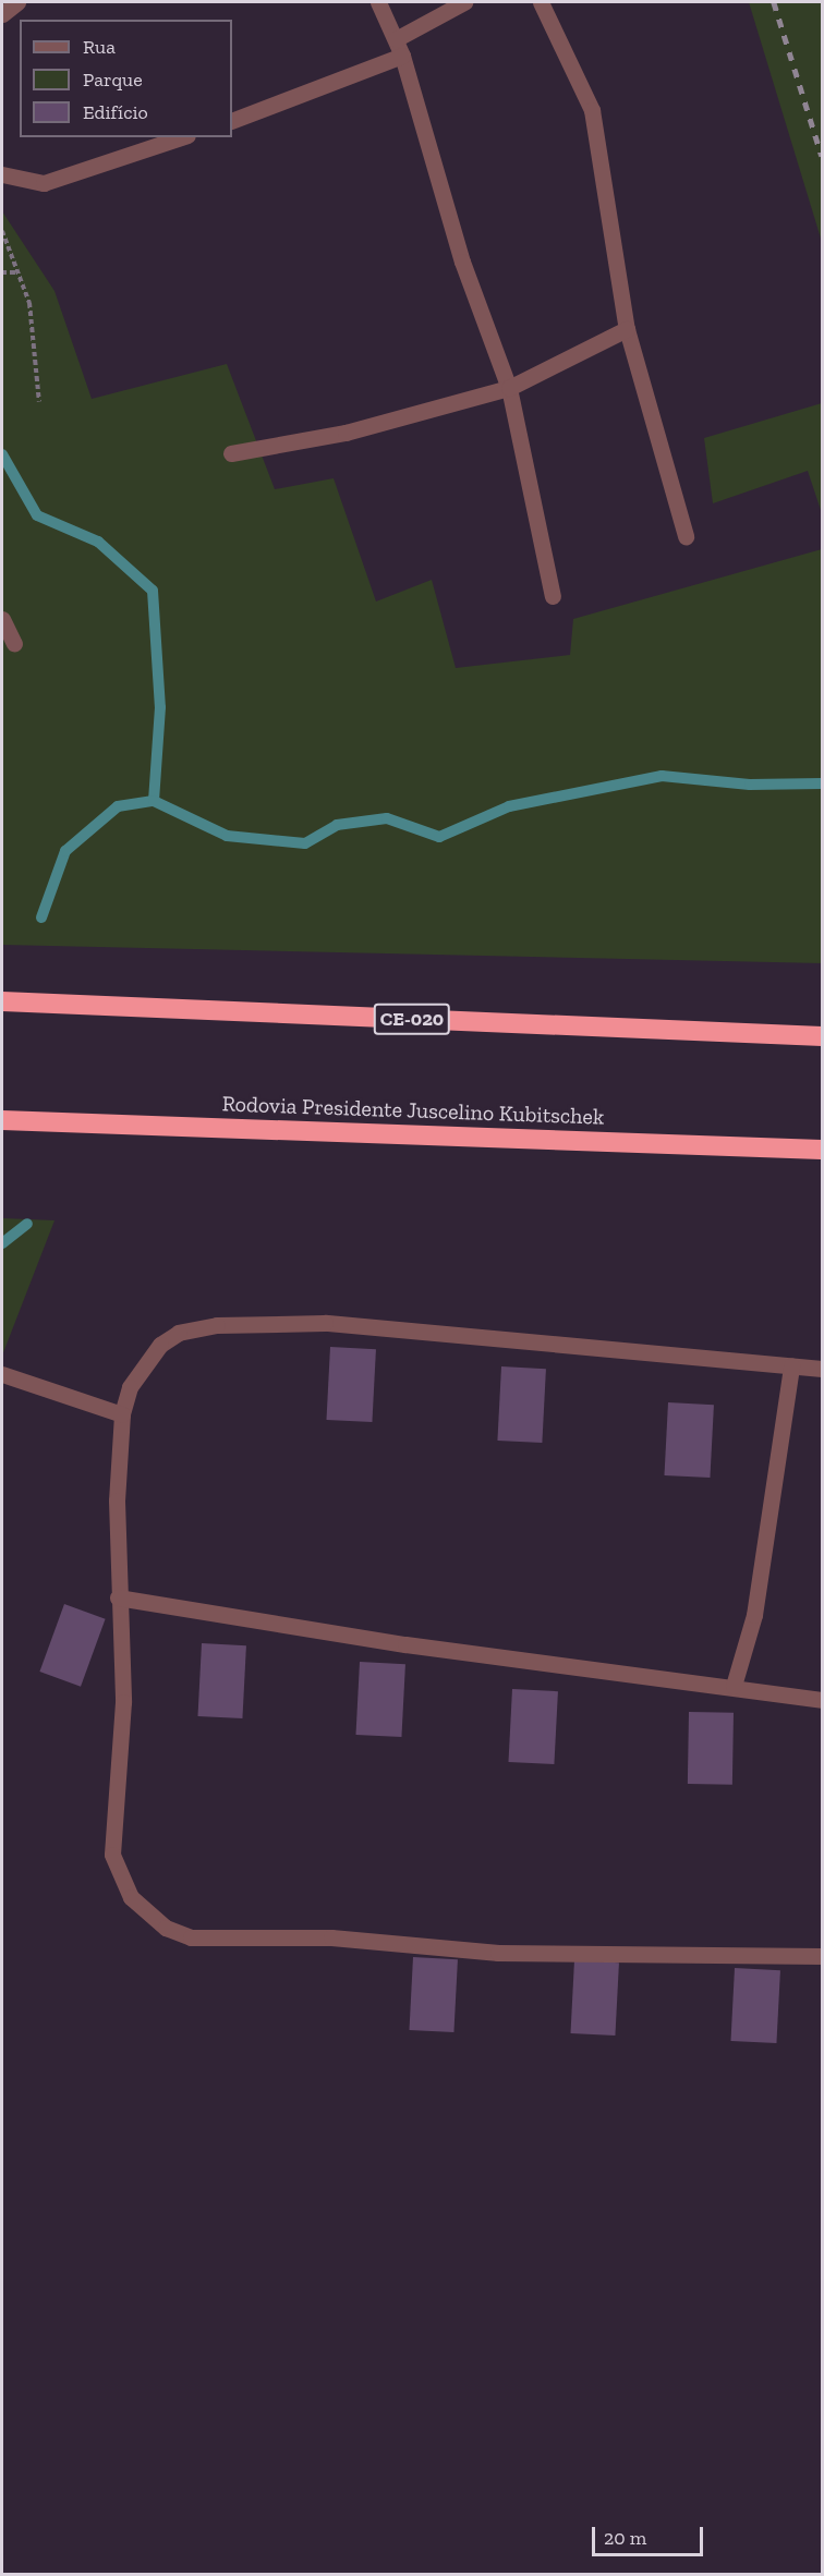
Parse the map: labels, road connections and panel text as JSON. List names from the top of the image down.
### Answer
{
  "streets": {
    "highway": ["CE-020", "Rodovia Presidente Juscelino Kubitschek"]
  },
  "legend": ["Rua", "Parque", "Edifício"],
  "scale_bar": "20 m"
}
